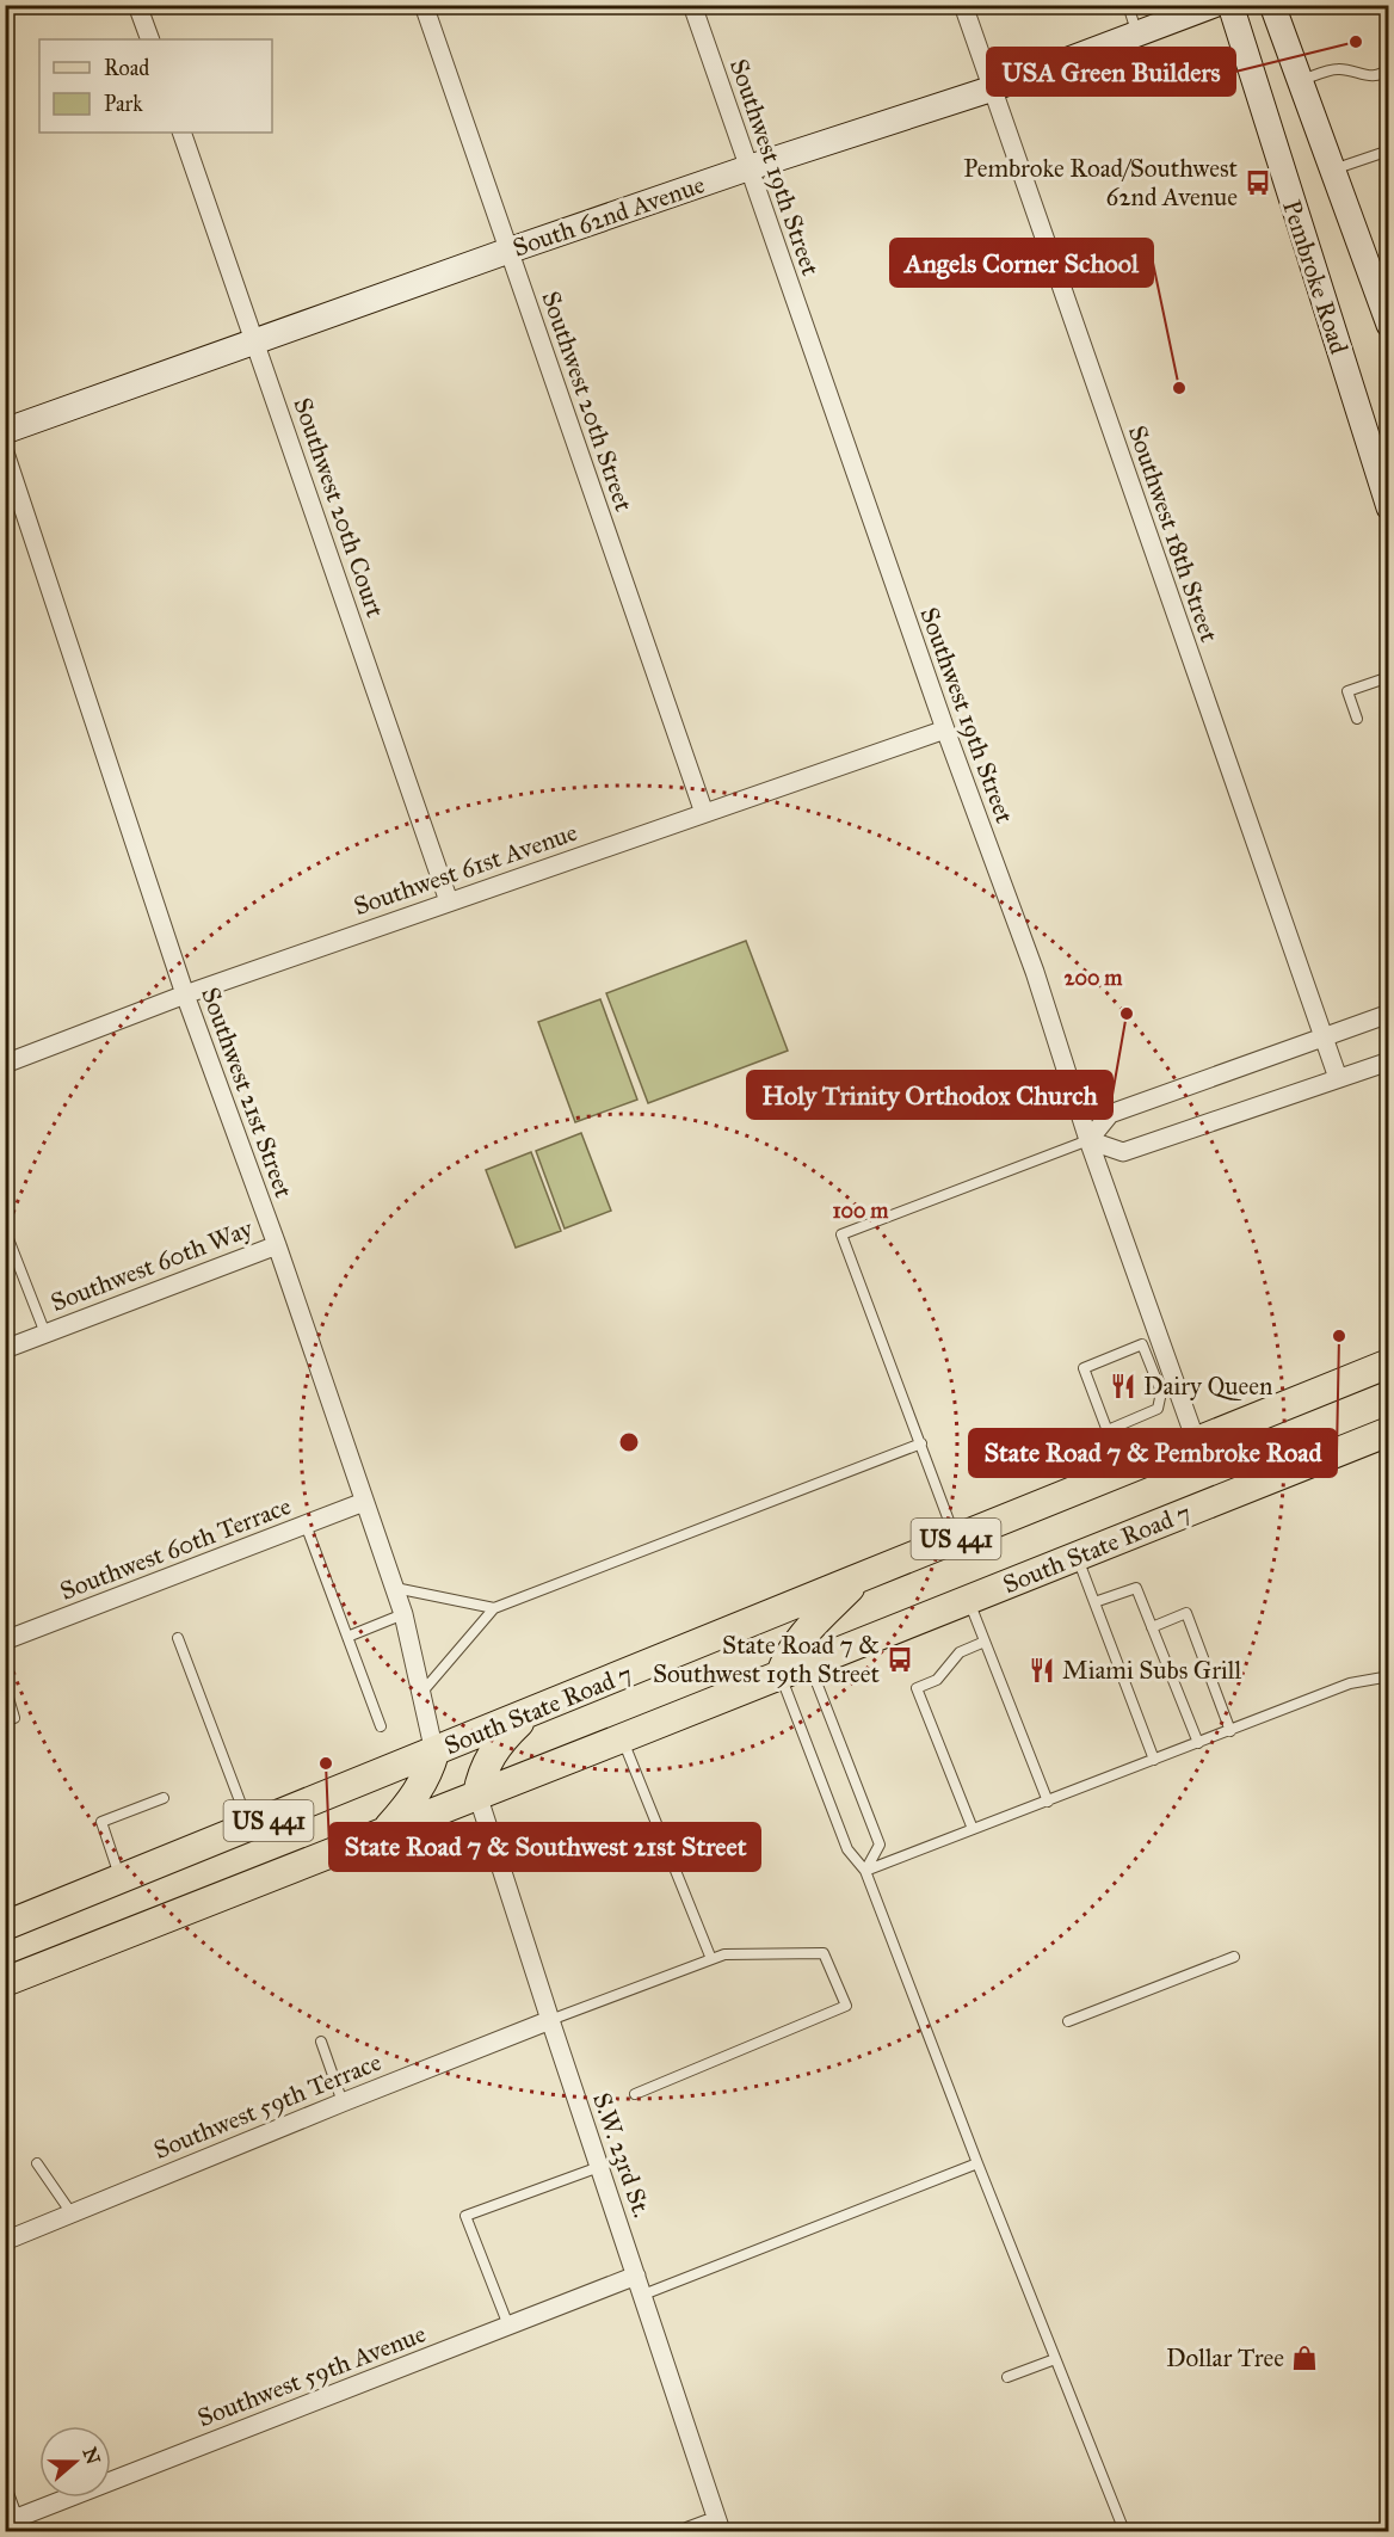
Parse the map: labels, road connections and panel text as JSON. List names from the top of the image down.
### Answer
{
  "streets": {
    "main road": ["US 441", "South State Road 7"],
    "street": [
      "Southwest 19th Street",
      "South 62nd Avenue",
      "Pembroke Road",
      "Southwest 20th Street",
      "Southwest 20th Court",
      "Southwest 18th Street",
      "Southwest 61st Avenue",
      "Southwest 21st Street",
      "Southwest 60th Way",
      "Southwest 60th Terrace",
      "Southwest 59th Terrace",
      "S.W. 23rd St.",
      "Southwest 59th Avenue"
    ]
  },
  "crossings": [
    ["Southwest 19th Street", "South 62nd Avenue"],
    ["Southwest 19th Street", "Southwest 61st Avenue"],
    ["Southwest 19th Street", "South State Road 7"],
    ["South 62nd Avenue", "Southwest 20th Street"],
    ["South 62nd Avenue", "Southwest 20th Court"],
    ["South 62nd Avenue", "Southwest 18th Street"],
    ["Southwest 20th Street", "Southwest 61st Avenue"],
    ["Southwest 20th Court", "Southwest 61st Avenue"],
    ["Southwest 61st Avenue", "Southwest 21st Street"],
    ["Southwest 21st Street", "Southwest 60th Way"],
    ["Southwest 21st Street", "Southwest 60th Terrace"],
    ["Southwest 21st Street", "South State Road 7"],
    ["South State Road 7", "S.W. 23rd St."],
    ["Southwest 59th Terrace", "S.W. 23rd St."],
    ["S.W. 23rd St.", "Southwest 59th Avenue"]
  ],
  "places": {
    "other": [
      "USA Green Builders",
      "Angels Corner School",
      "Holy Trinity Orthodox Church",
      "State Road 7 & Pembroke Road",
      "State Road 7 & Southwest 21st Street"
    ],
    "bus stop": ["Pembroke Road/Southwest 62nd Avenue", "State Road 7 & Southwest 19th Street"],
    "restaurant": ["Dairy Queen", "Miami Subs Grill"],
    "shop": ["Dollar Tree"]
  },
  "legend": ["Road", "Park"],
  "north": "right",
  "rings": ["200 m", "100 m"]
}
